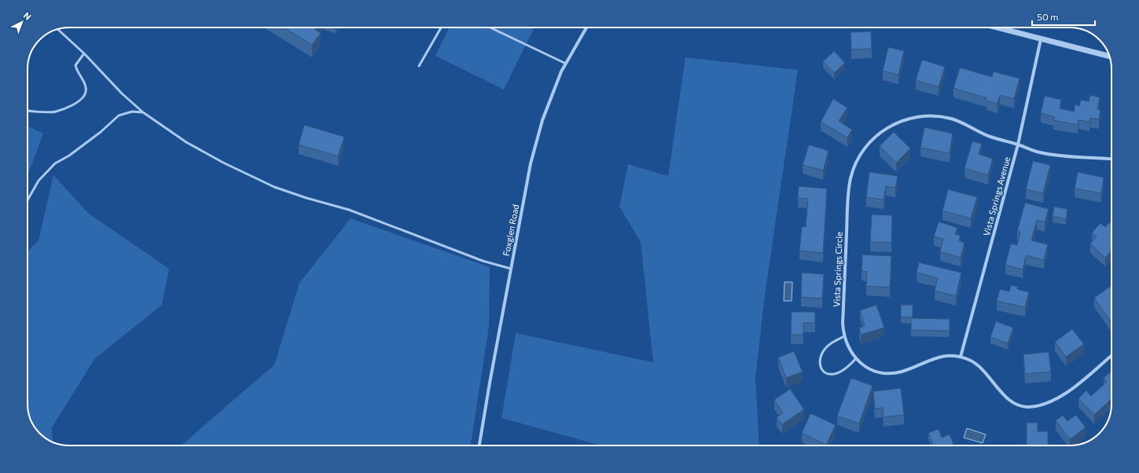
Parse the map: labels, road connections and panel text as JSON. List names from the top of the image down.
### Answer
{
  "streets": {
    "street": ["Vista Springs Avenue", "Foxglen Road", "Vista Springs Circle"]
  },
  "crossings": [
    ["Vista Springs Avenue", "Vista Springs Circle"]
  ],
  "scale_bar": "50 m",
  "north": "top right"
}
